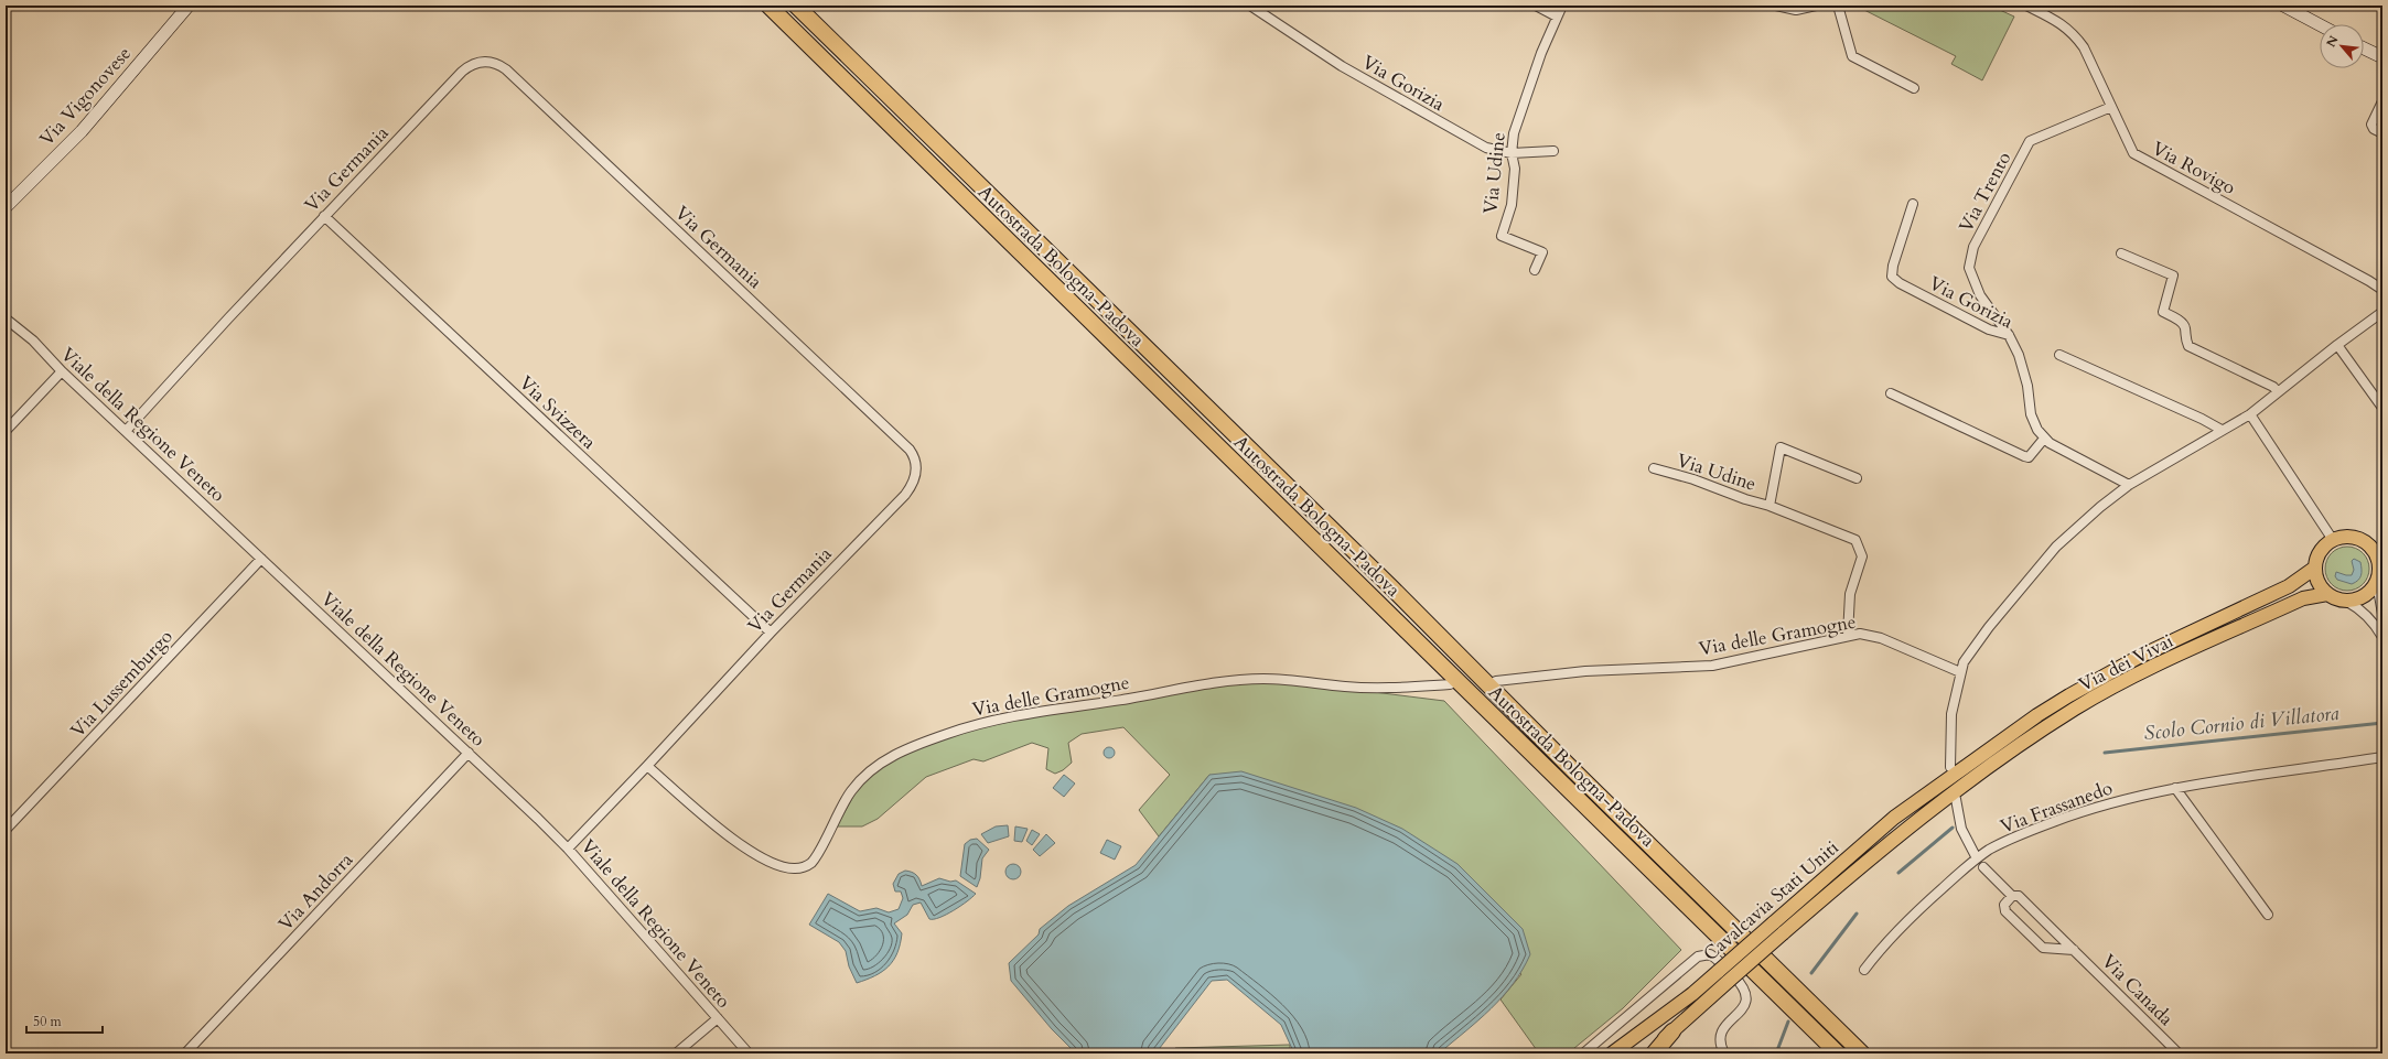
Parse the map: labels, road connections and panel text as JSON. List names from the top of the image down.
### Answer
{
  "streets": {
    "highway": ["Autostrada Bologna-Padova"],
    "main road": ["Via Vigonovese", "Via dei Vivai", "Cavalcavia Stati Uniti"],
    "street": [
      "Via Gorizia",
      "Via Rovigo",
      "Via Germania",
      "Via Udine",
      "Via Trento",
      "Via Svizzera",
      "Viale della Regione Veneto",
      "Via delle Gramogne",
      "Via Lussemburgo",
      "Via Frassanedo",
      "Via Andorra",
      "Via Canada"
    ]
  },
  "crossings": [
    ["Via Gorizia", "Via Udine"],
    ["Via Gorizia", "Via Trento"],
    ["Via Rovigo", "Via Trento"],
    ["Via Germania", "Via Svizzera"],
    ["Via Germania", "Viale della Regione Veneto"],
    ["Via Germania", "Via delle Gramogne"],
    ["Via Udine", "Via delle Gramogne"],
    ["Viale della Regione Veneto", "Via Lussemburgo"],
    ["Viale della Regione Veneto", "Via Andorra"],
    ["Via dei Vivai", "Cavalcavia Stati Uniti"]
  ],
  "water": ["Scolo Cornio di Villatora"],
  "scale_bar": "50 m",
  "north": "top left"
}
